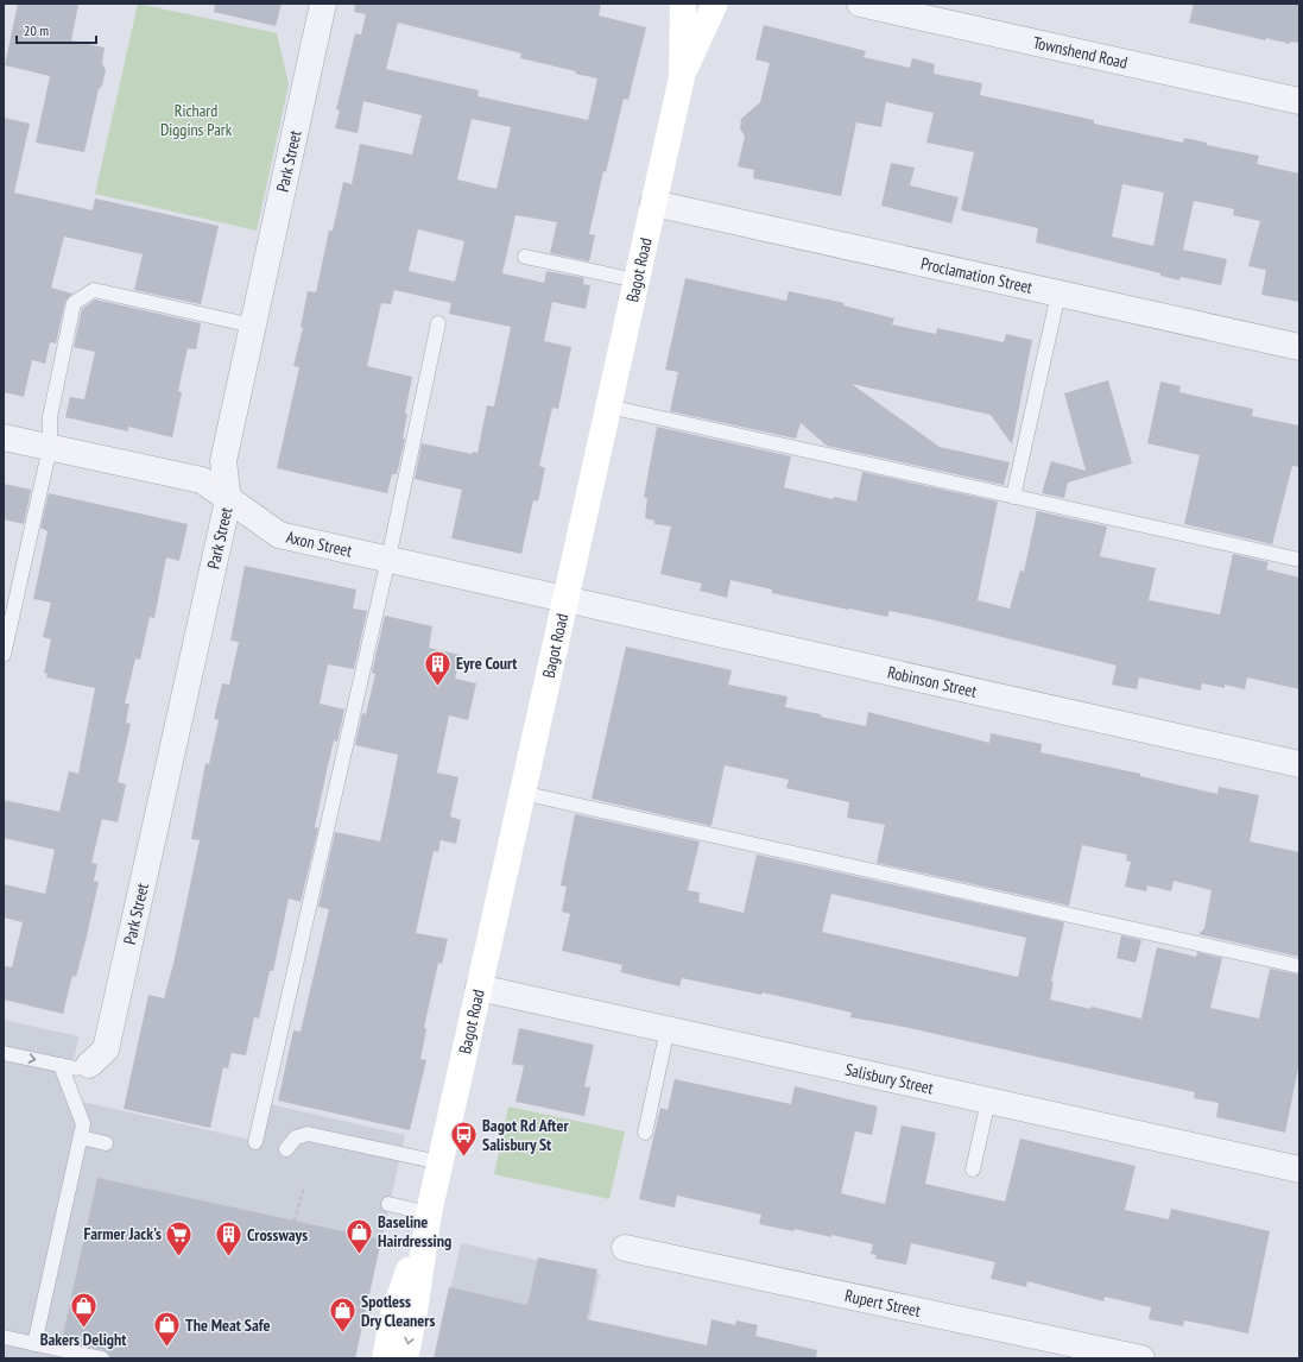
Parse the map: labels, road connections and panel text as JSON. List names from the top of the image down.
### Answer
{
  "streets": {
    "main road": ["Bagot Road"],
    "street": [
      "Townshend Road",
      "Park Street",
      "Proclamation Street",
      "Axon Street",
      "Robinson Street",
      "Salisbury Street",
      "Rupert Street"
    ]
  },
  "crossings": [
    ["Park Street", "Axon Street"],
    ["Bagot Road", "Proclamation Street"],
    ["Bagot Road", "Axon Street"],
    ["Bagot Road", "Robinson Street"],
    ["Bagot Road", "Salisbury Street"],
    ["Axon Street", "Robinson Street"]
  ],
  "parks": ["Richard Diggins Park"],
  "places": {
    "building": ["Eyre Court", "Crossways"],
    "bus stop": ["Bagot Rd After Salisbury St"],
    "shop": [
      "Baseline Hairdressing",
      "Bakers Delight",
      "Spotless Dry Cleaners",
      "The Meat Safe"
    ],
    "supermarket": ["Farmer Jack's"]
  },
  "scale_bar": "20 m"
}
